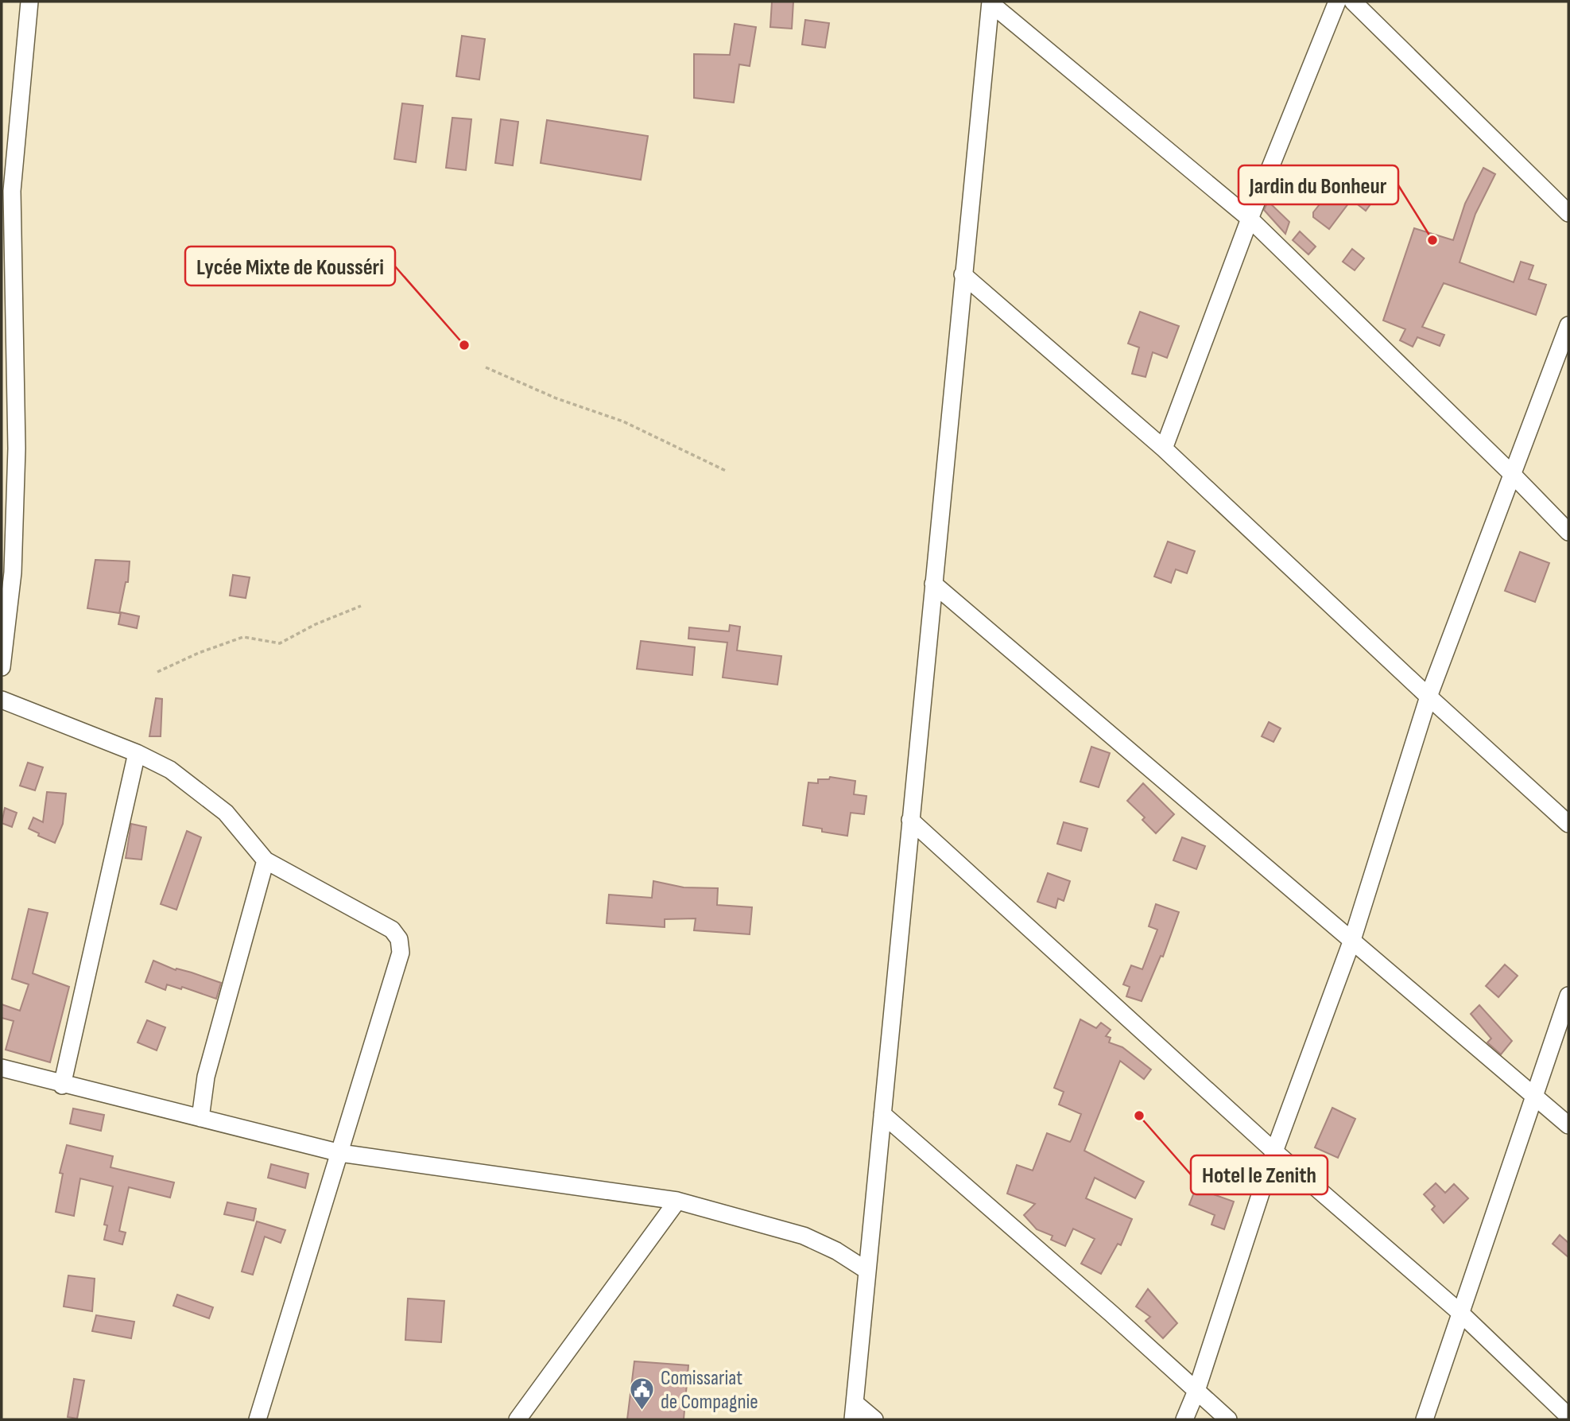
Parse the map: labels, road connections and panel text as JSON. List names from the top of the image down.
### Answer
{
  "places": {
    "other": ["Jardin du Bonheur", "Lycée Mixte de Kousséri", "Hotel le Zenith"],
    "public building": ["Comissariat de Compagnie"]
  }
}
